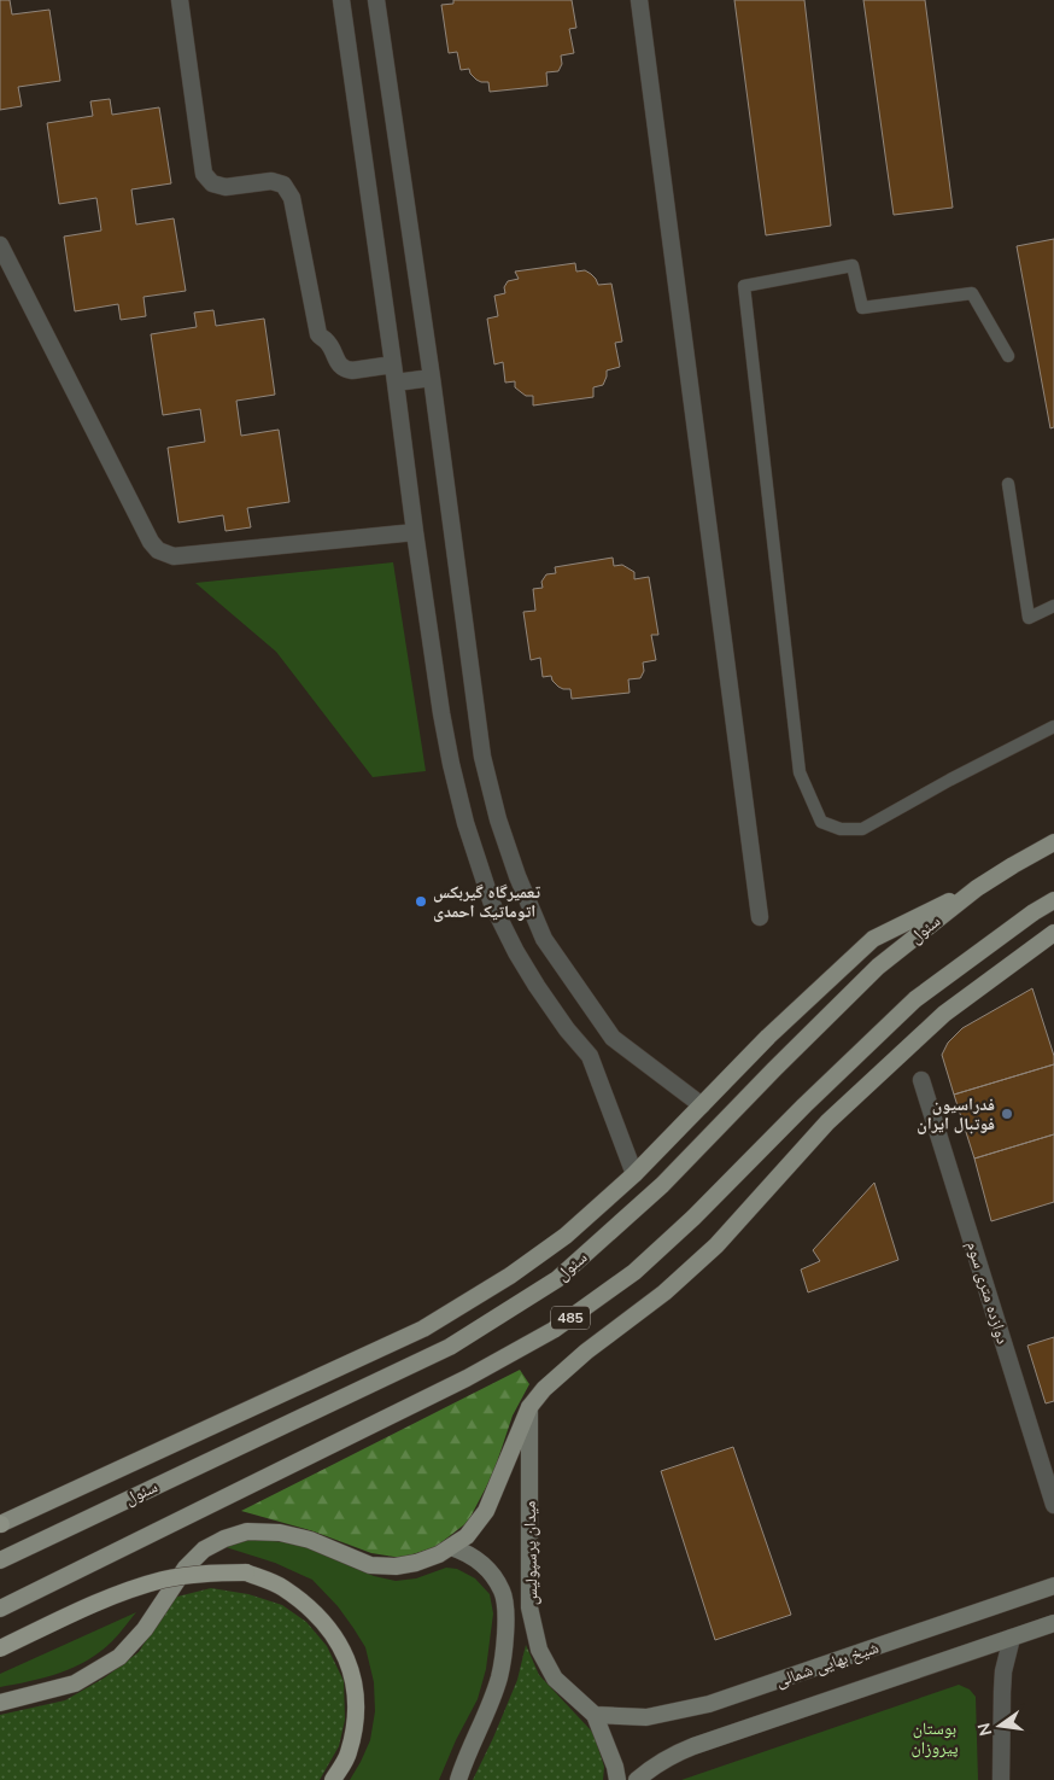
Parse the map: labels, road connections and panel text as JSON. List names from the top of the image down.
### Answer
{
  "streets": {
    "main road": [
      "سئول",
      "485",
      "میدان پرسپولیس",
      "شیخ بهایی شمالی"
    ],
    "street": ["دوازده متری سوم"]
  },
  "crossings": [
    ["میدان پرسپولیس", "شیخ بهایی شمالی"]
  ],
  "parks": ["بوستان پیروزان"],
  "places": ["تعمیرگاه گیربکس اتوماتیک احمدی", "فدراسیون فوتبال ایران"],
  "north": "left"
}
